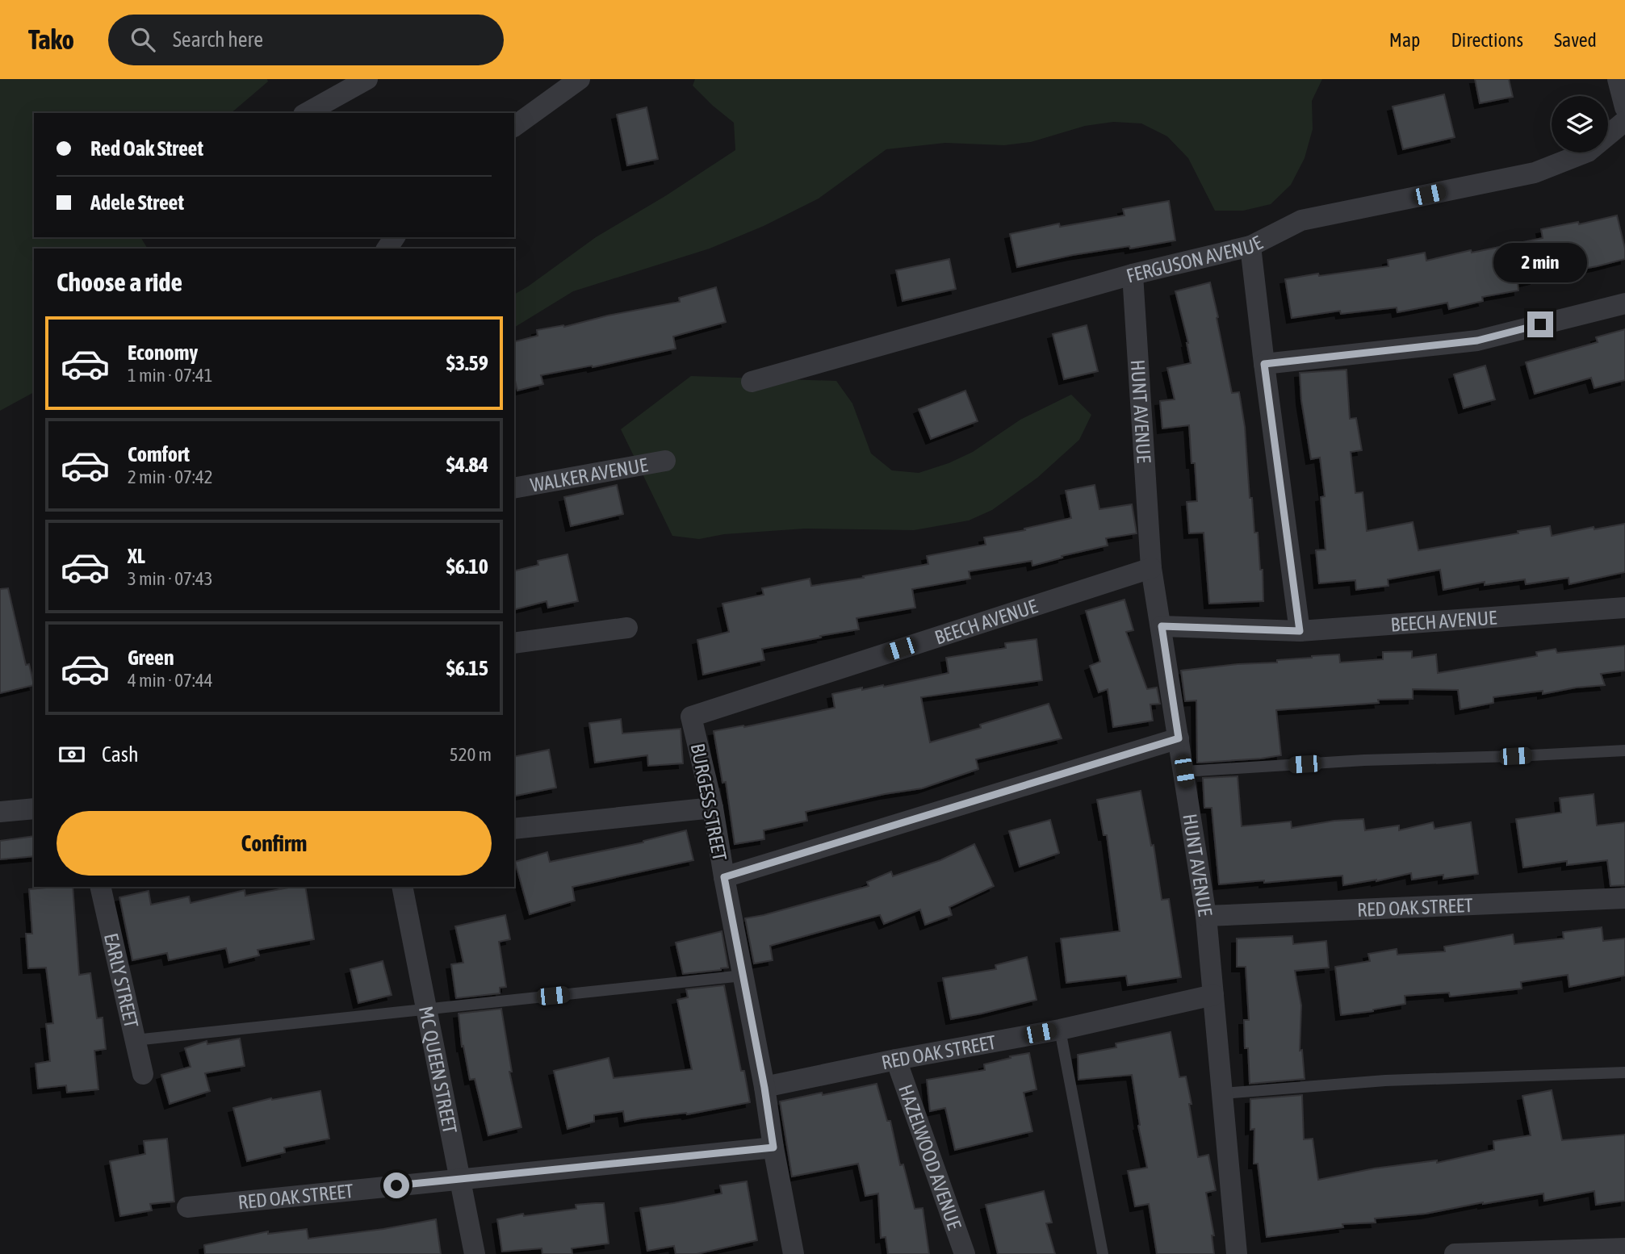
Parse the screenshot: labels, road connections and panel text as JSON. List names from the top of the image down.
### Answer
{
  "streets": {
    "street": [
      "FERGUSON AVENUE",
      "HUNT AVENUE",
      "WALKER AVENUE",
      "BEECH AVENUE",
      "BURGESS STREET",
      "RED OAK STREET",
      "EARLY STREET",
      "MC QUEEN STREET",
      "HAZELWOOD AVENUE"
    ]
  },
  "crossings": [
    ["FERGUSON AVENUE", "HUNT AVENUE"],
    ["HUNT AVENUE", "BEECH AVENUE"],
    ["HUNT AVENUE", "RED OAK STREET"],
    ["BEECH AVENUE", "BURGESS STREET"],
    ["BURGESS STREET", "RED OAK STREET"],
    ["RED OAK STREET", "MC QUEEN STREET"],
    ["RED OAK STREET", "HAZELWOOD AVENUE"]
  ],
  "page": {
    "header": "Tako",
    "search": "Search here",
    "nav": ["Map", "Directions", "Saved"],
    "banner": ["Red Oak Street", "Adele Street"],
    "bubble": "2 min",
    "heading": "Choose a ride",
    "list": [
      {
        "name": "Economy",
        "note": "1 min · 07:41",
        "value": "$3.59"
      },
      {
        "name": "Comfort",
        "note": "2 min · 07:42",
        "value": "$4.84"
      },
      {
        "name": "XL",
        "note": "3 min · 07:43",
        "value": "$6.10"
      },
      {
        "name": "Green",
        "note": "4 min · 07:44",
        "value": "$6.15"
      }
    ],
    "pay": ["Cash", "520 m"],
    "buttons": "Confirm"
  }
}
